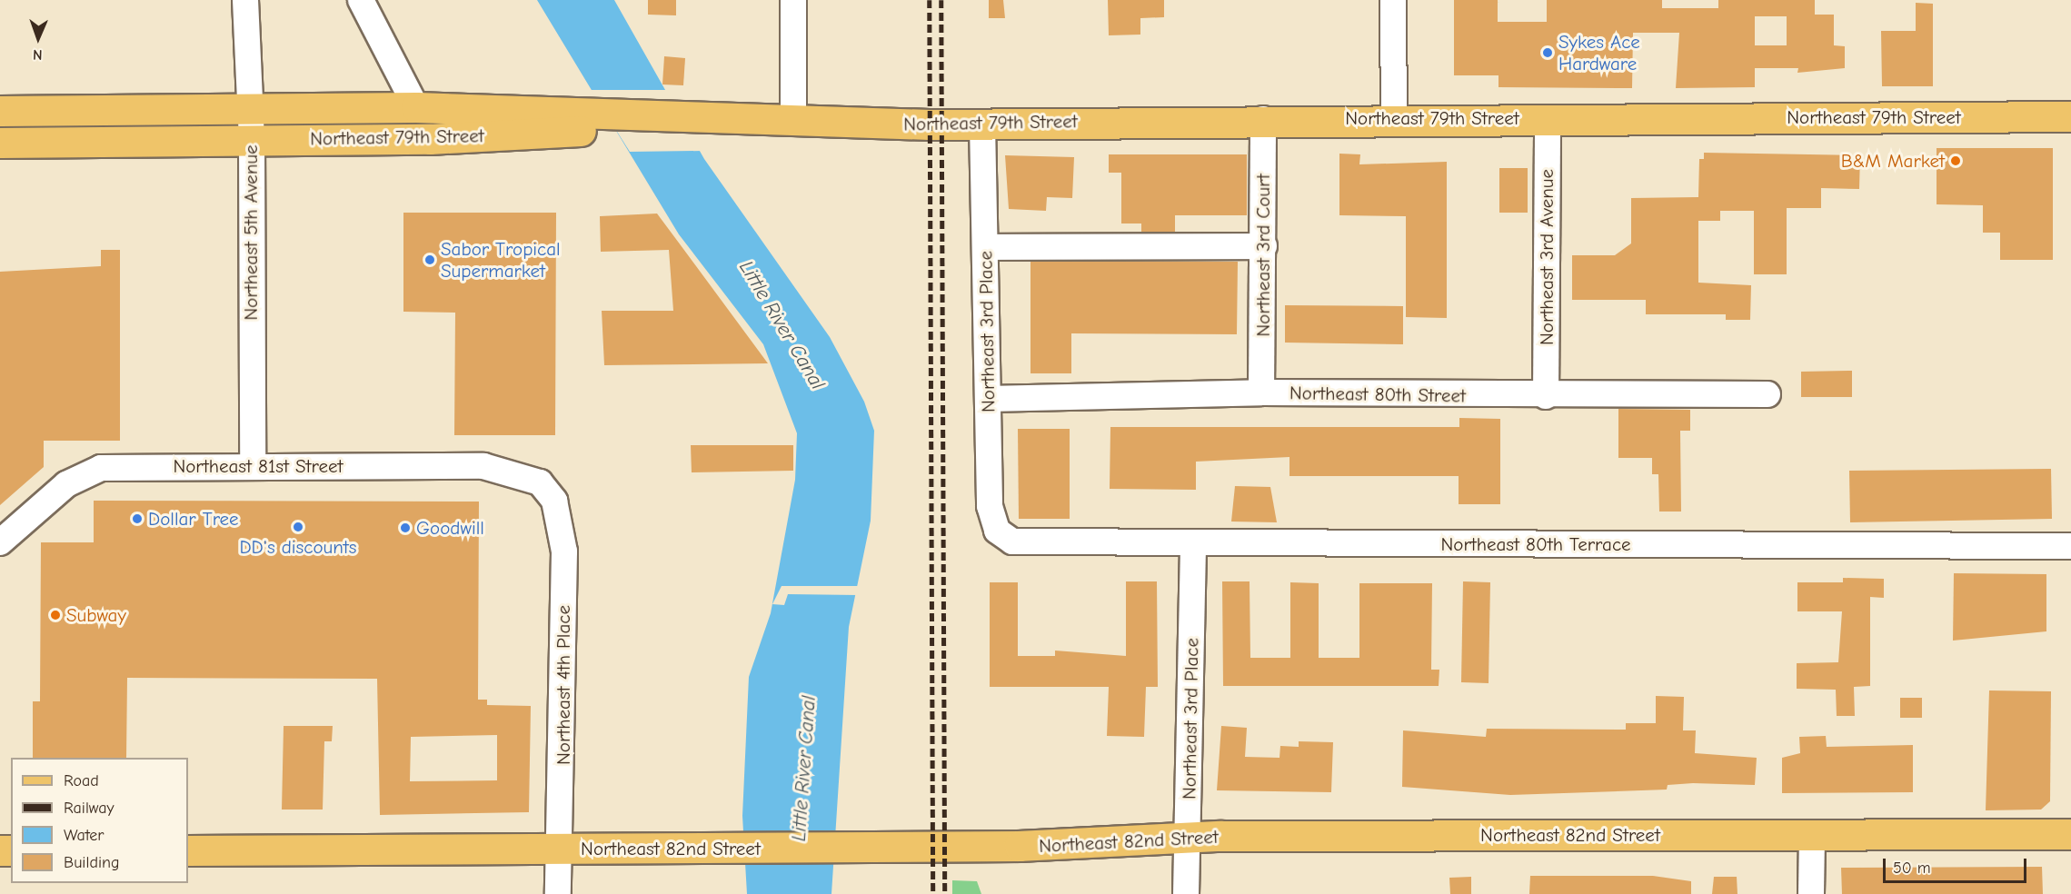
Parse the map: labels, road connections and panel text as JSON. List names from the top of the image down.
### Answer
{
  "streets": {
    "main road": ["Northeast 79th Street", "Northeast 82nd Street"],
    "street": [
      "Northeast 5th Avenue",
      "Northeast 3rd Court",
      "Northeast 3rd Avenue",
      "Northeast 3rd Place",
      "Northeast 80th Street",
      "Northeast 81st Street",
      "Northeast 80th Terrace",
      "Northeast 4th Place"
    ]
  },
  "crossings": [
    ["Northeast 79th Street", "Northeast 5th Avenue"],
    ["Northeast 79th Street", "Northeast 3rd Court"],
    ["Northeast 79th Street", "Northeast 3rd Avenue"],
    ["Northeast 79th Street", "Northeast 3rd Place"],
    ["Northeast 5th Avenue", "Northeast 81st Street"],
    ["Northeast 3rd Court", "Northeast 80th Street"],
    ["Northeast 3rd Avenue", "Northeast 80th Street"],
    ["Northeast 3rd Place", "Northeast 80th Street"],
    ["Northeast 3rd Place", "Northeast 80th Terrace"],
    ["Northeast 3rd Place", "Northeast 82nd Street"],
    ["Northeast 81st Street", "Northeast 4th Place"],
    ["Northeast 4th Place", "Northeast 82nd Street"]
  ],
  "water": ["Little River Canal"],
  "places": [
    "Sykes Ace Hardware",
    "B&M Market",
    "Sabor Tropical Supermarket",
    "Dollar Tree",
    "DD's discounts",
    "Goodwill",
    "Subway"
  ],
  "legend": [
    "Road",
    "Railway",
    "Water",
    "Building"
  ],
  "scale_bar": "50 m",
  "north": "bottom"
}
